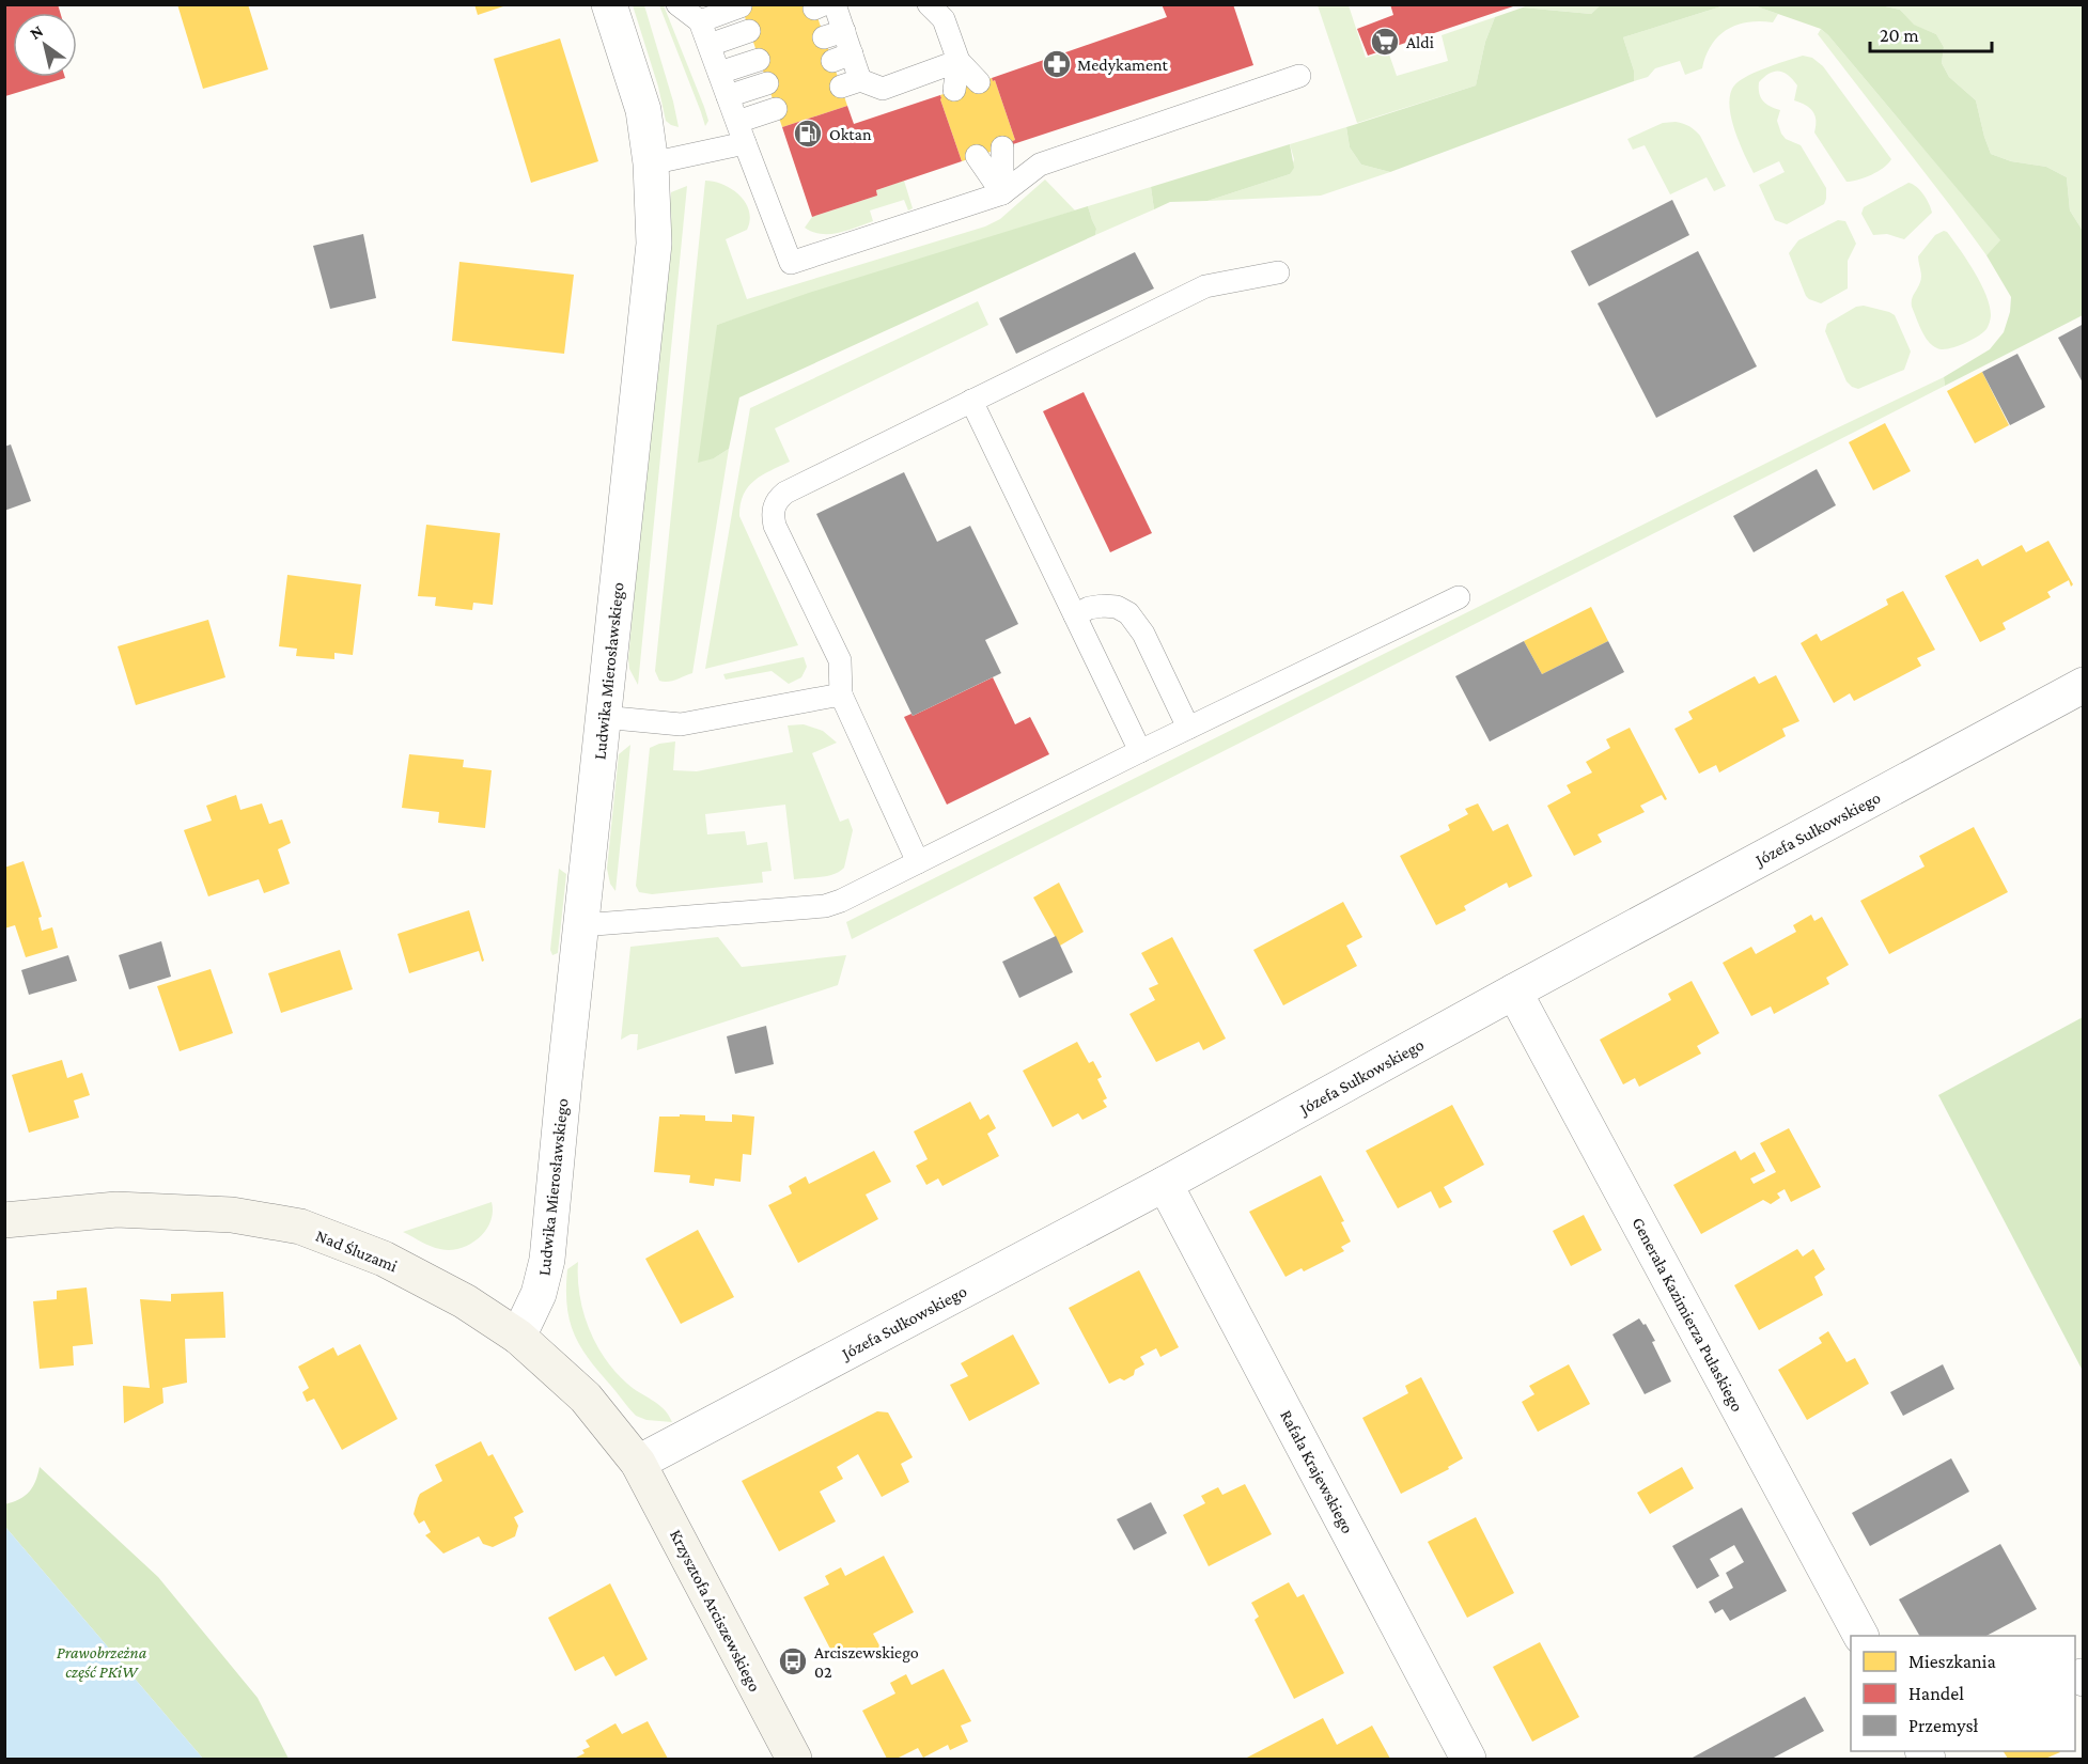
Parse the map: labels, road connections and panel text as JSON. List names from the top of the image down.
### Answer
{
  "streets": {
    "street": [
      "Ludwika Mierosławskiego",
      "Józefa Sułkowskiego",
      "Nad Śluzami",
      "Generała Kazimierza Pułaskiego",
      "Rafała Krajewskiego",
      "Krzysztofa Arciszewskiego"
    ]
  },
  "crossings": [
    ["Ludwika Mierosławskiego", "Nad Śluzami"],
    ["Józefa Sułkowskiego", "Nad Śluzami"],
    ["Józefa Sułkowskiego", "Generała Kazimierza Pułaskiego"],
    ["Józefa Sułkowskiego", "Rafała Krajewskiego"],
    ["Józefa Sułkowskiego", "Krzysztofa Arciszewskiego"],
    ["Nad Śluzami", "Krzysztofa Arciszewskiego"]
  ],
  "parks": ["Prawobrzeżna część PKiW"],
  "places": {
    "supermarket": ["Aldi"],
    "pharmacy": ["Medykament"],
    "fuel station": ["Oktan"],
    "bus stop": ["Arciszewskiego 02"]
  },
  "legend": ["Mieszkania", "Handel", "Przemysł"],
  "scale_bar": "20 m",
  "north": "top left"
}
